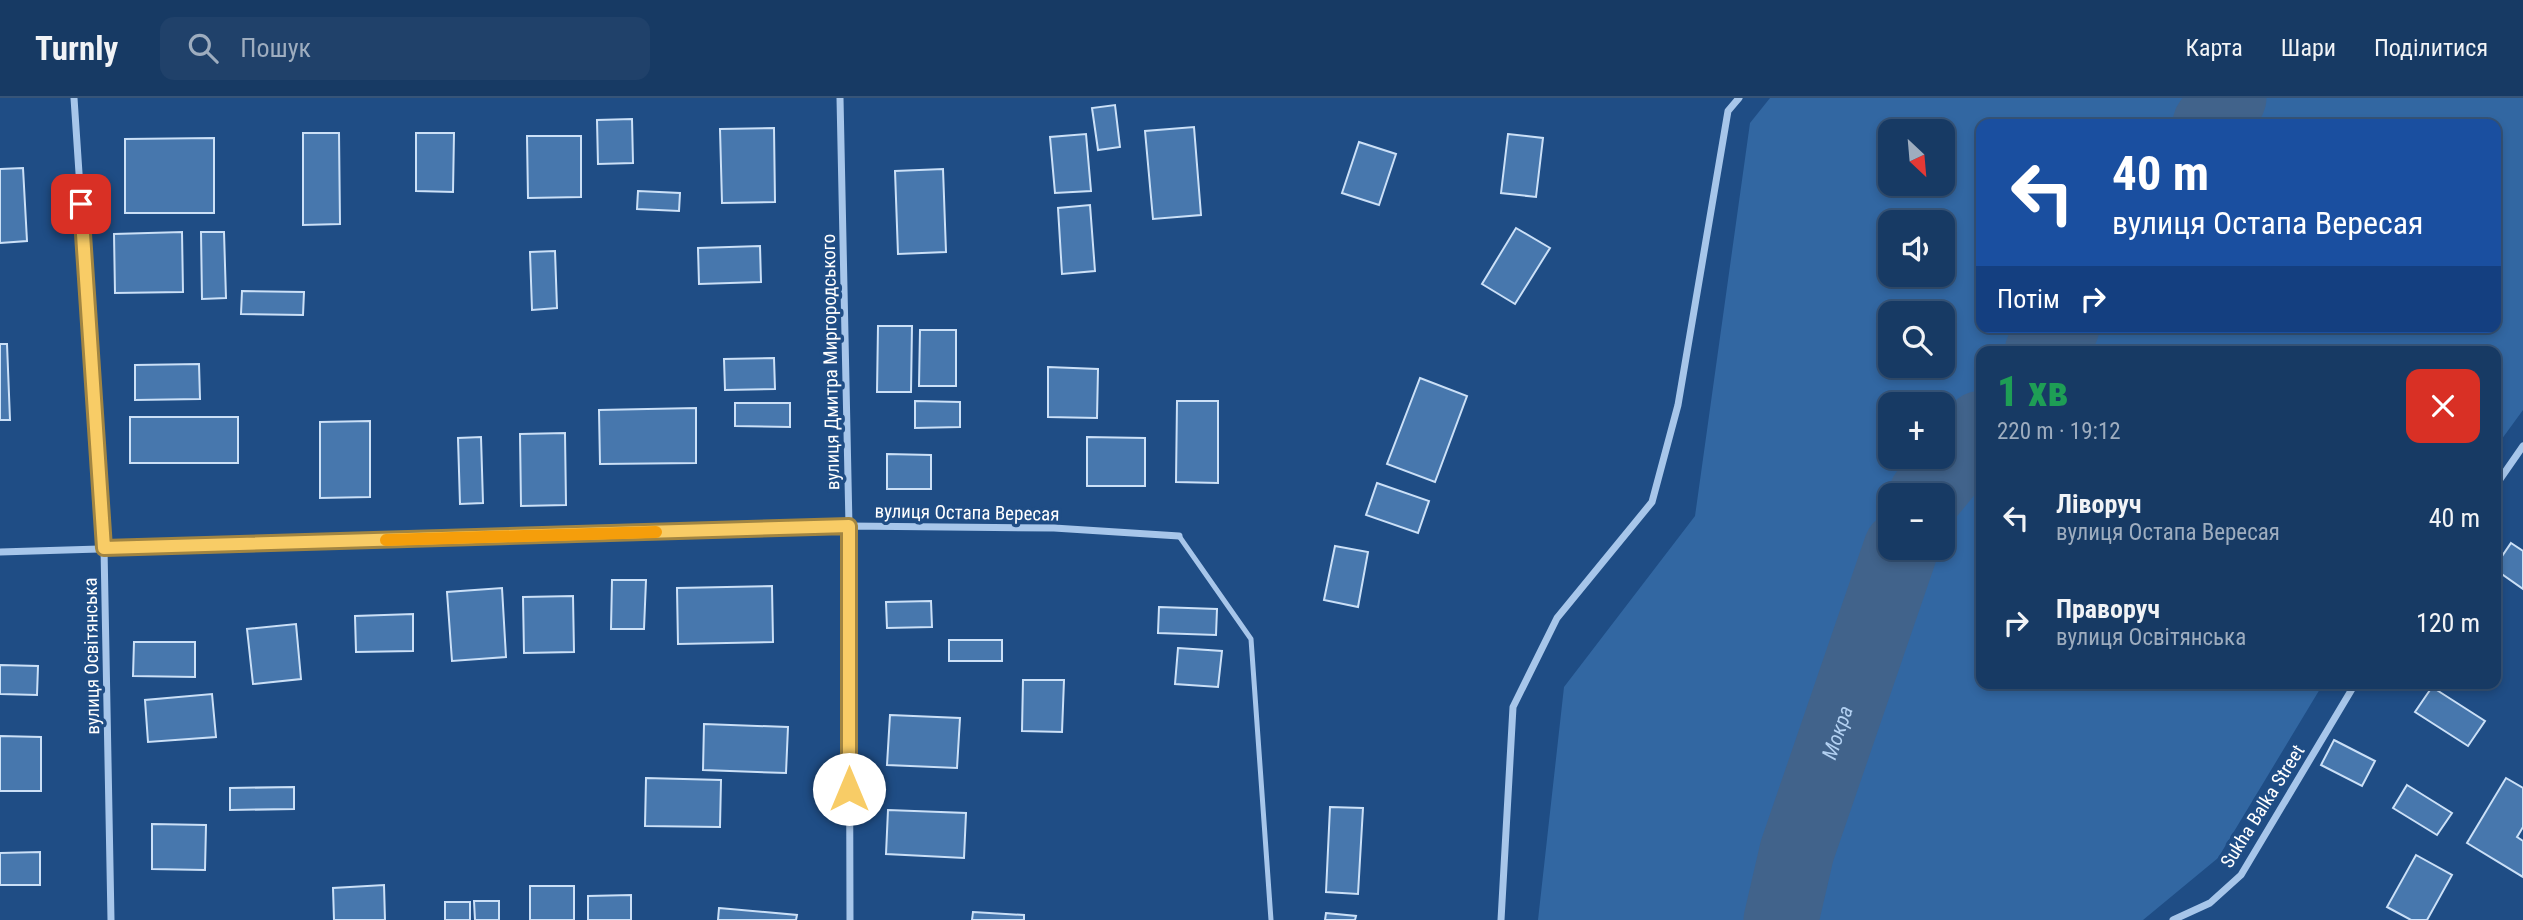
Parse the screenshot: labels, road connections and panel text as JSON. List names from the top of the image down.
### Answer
{
  "streets": {
    "street": [
      "вулиця Дмитра Миргородського",
      "вулиця Остапа Вересая",
      "вулиця Освітянська",
      "Sukha Balka Street"
    ]
  },
  "crossings": [
    ["вулиця Дмитра Миргородського", "вулиця Остапа Вересая"],
    ["вулиця Остапа Вересая", "вулиця Освітянська"]
  ],
  "water": ["Мокра"],
  "north": "bottom right",
  "page": {
    "header": "Turnly",
    "search": "Пошук",
    "nav": ["Карта", "Шари", "Поділитися"],
    "map_buttons": ["+", "−"],
    "turn": ["40 m", "вулиця Остапа Вересая"],
    "then": "Потім",
    "heading": ["1 хв", "220 m · 19:12"],
    "list": [
      {
        "name": "Ліворуч",
        "note": "вулиця Остапа Вересая",
        "value": "40 m"
      },
      {
        "name": "Праворуч",
        "note": "вулиця Освітянська",
        "value": "120 m"
      }
    ]
  }
}
